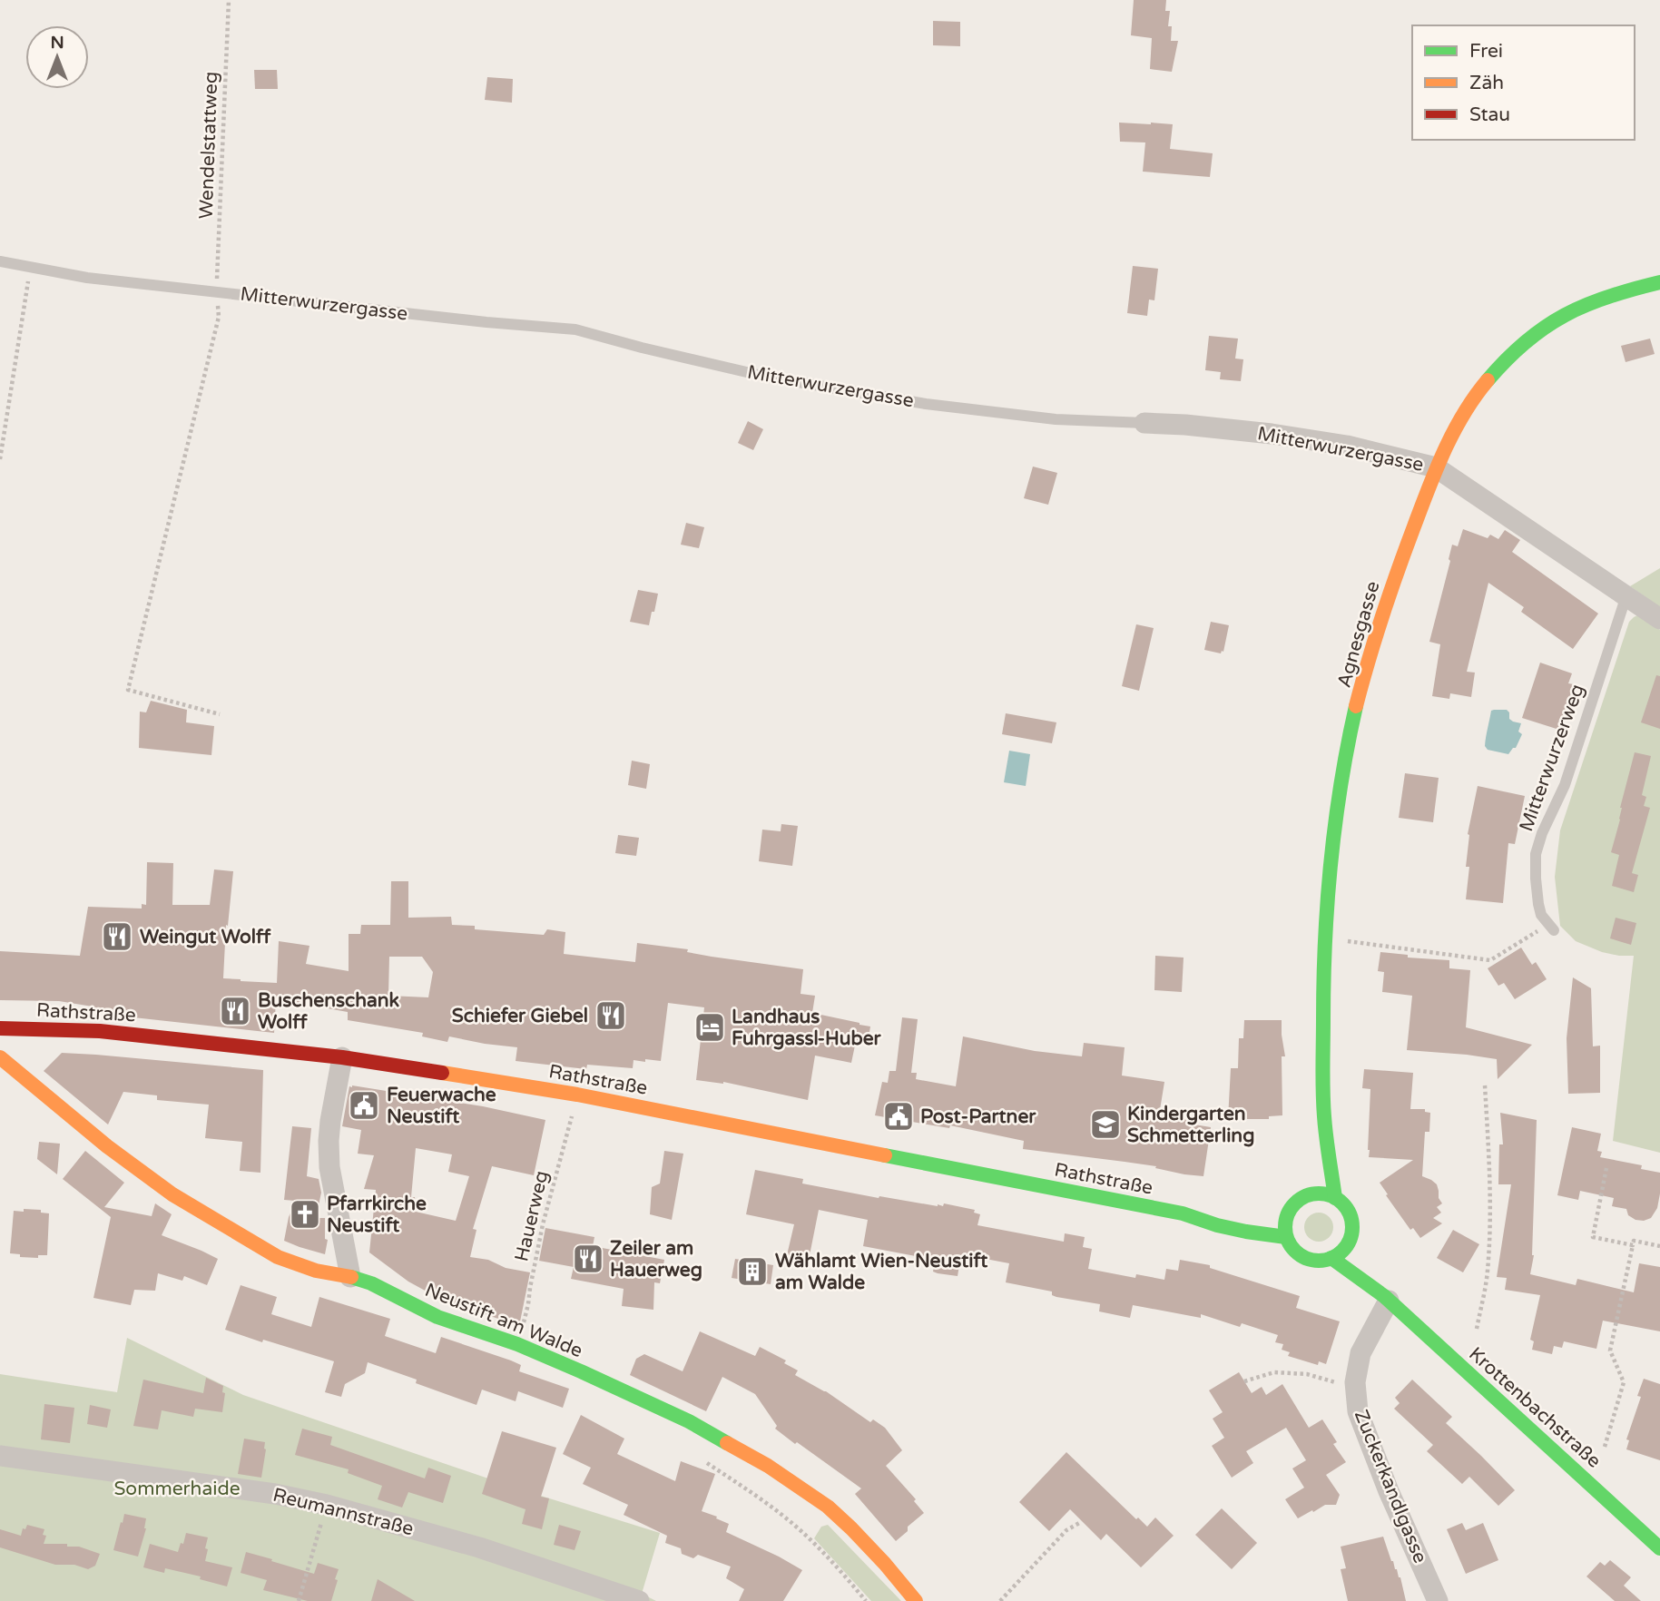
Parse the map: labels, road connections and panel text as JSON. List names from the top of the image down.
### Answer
{
  "streets": {
    "street": [
      "Mitterwurzergasse",
      "Agnesgasse",
      "Rathstraße",
      "Neustift am Walde",
      "Krottenbachstraße",
      "Zuckerkandlgasse",
      "Reumannstraße"
    ],
    "lane": ["Mitterwurzerweg"],
    "path": ["Wendelstattweg", "Hauerweg"]
  },
  "crossings": [
    ["Wendelstattweg", "Mitterwurzergasse"],
    ["Mitterwurzergasse", "Agnesgasse"],
    ["Mitterwurzergasse", "Mitterwurzerweg"],
    ["Agnesgasse", "Rathstraße"],
    ["Agnesgasse", "Krottenbachstraße"],
    ["Rathstraße", "Hauerweg"],
    ["Rathstraße", "Krottenbachstraße"],
    ["Hauerweg", "Neustift am Walde"],
    ["Krottenbachstraße", "Zuckerkandlgasse"]
  ],
  "parks": ["Sommerhaide"],
  "places": {
    "restaurant": [
      "Weingut Wolff",
      "Buschenschank Wolff",
      "Schiefer Giebel",
      "Zeiler am Hauerweg"
    ],
    "hotel": ["Landhaus Fuhrgassl-Huber"],
    "public building": ["Feuerwache Neustift", "Post-Partner"],
    "school or university": ["Kindergarten Schmetterling"],
    "church": ["Pfarrkirche Neustift"],
    "building": ["Wählamt Wien-Neustift am Walde"]
  },
  "legend": ["Frei", "Zäh", "Stau"],
  "north": "top"
}
